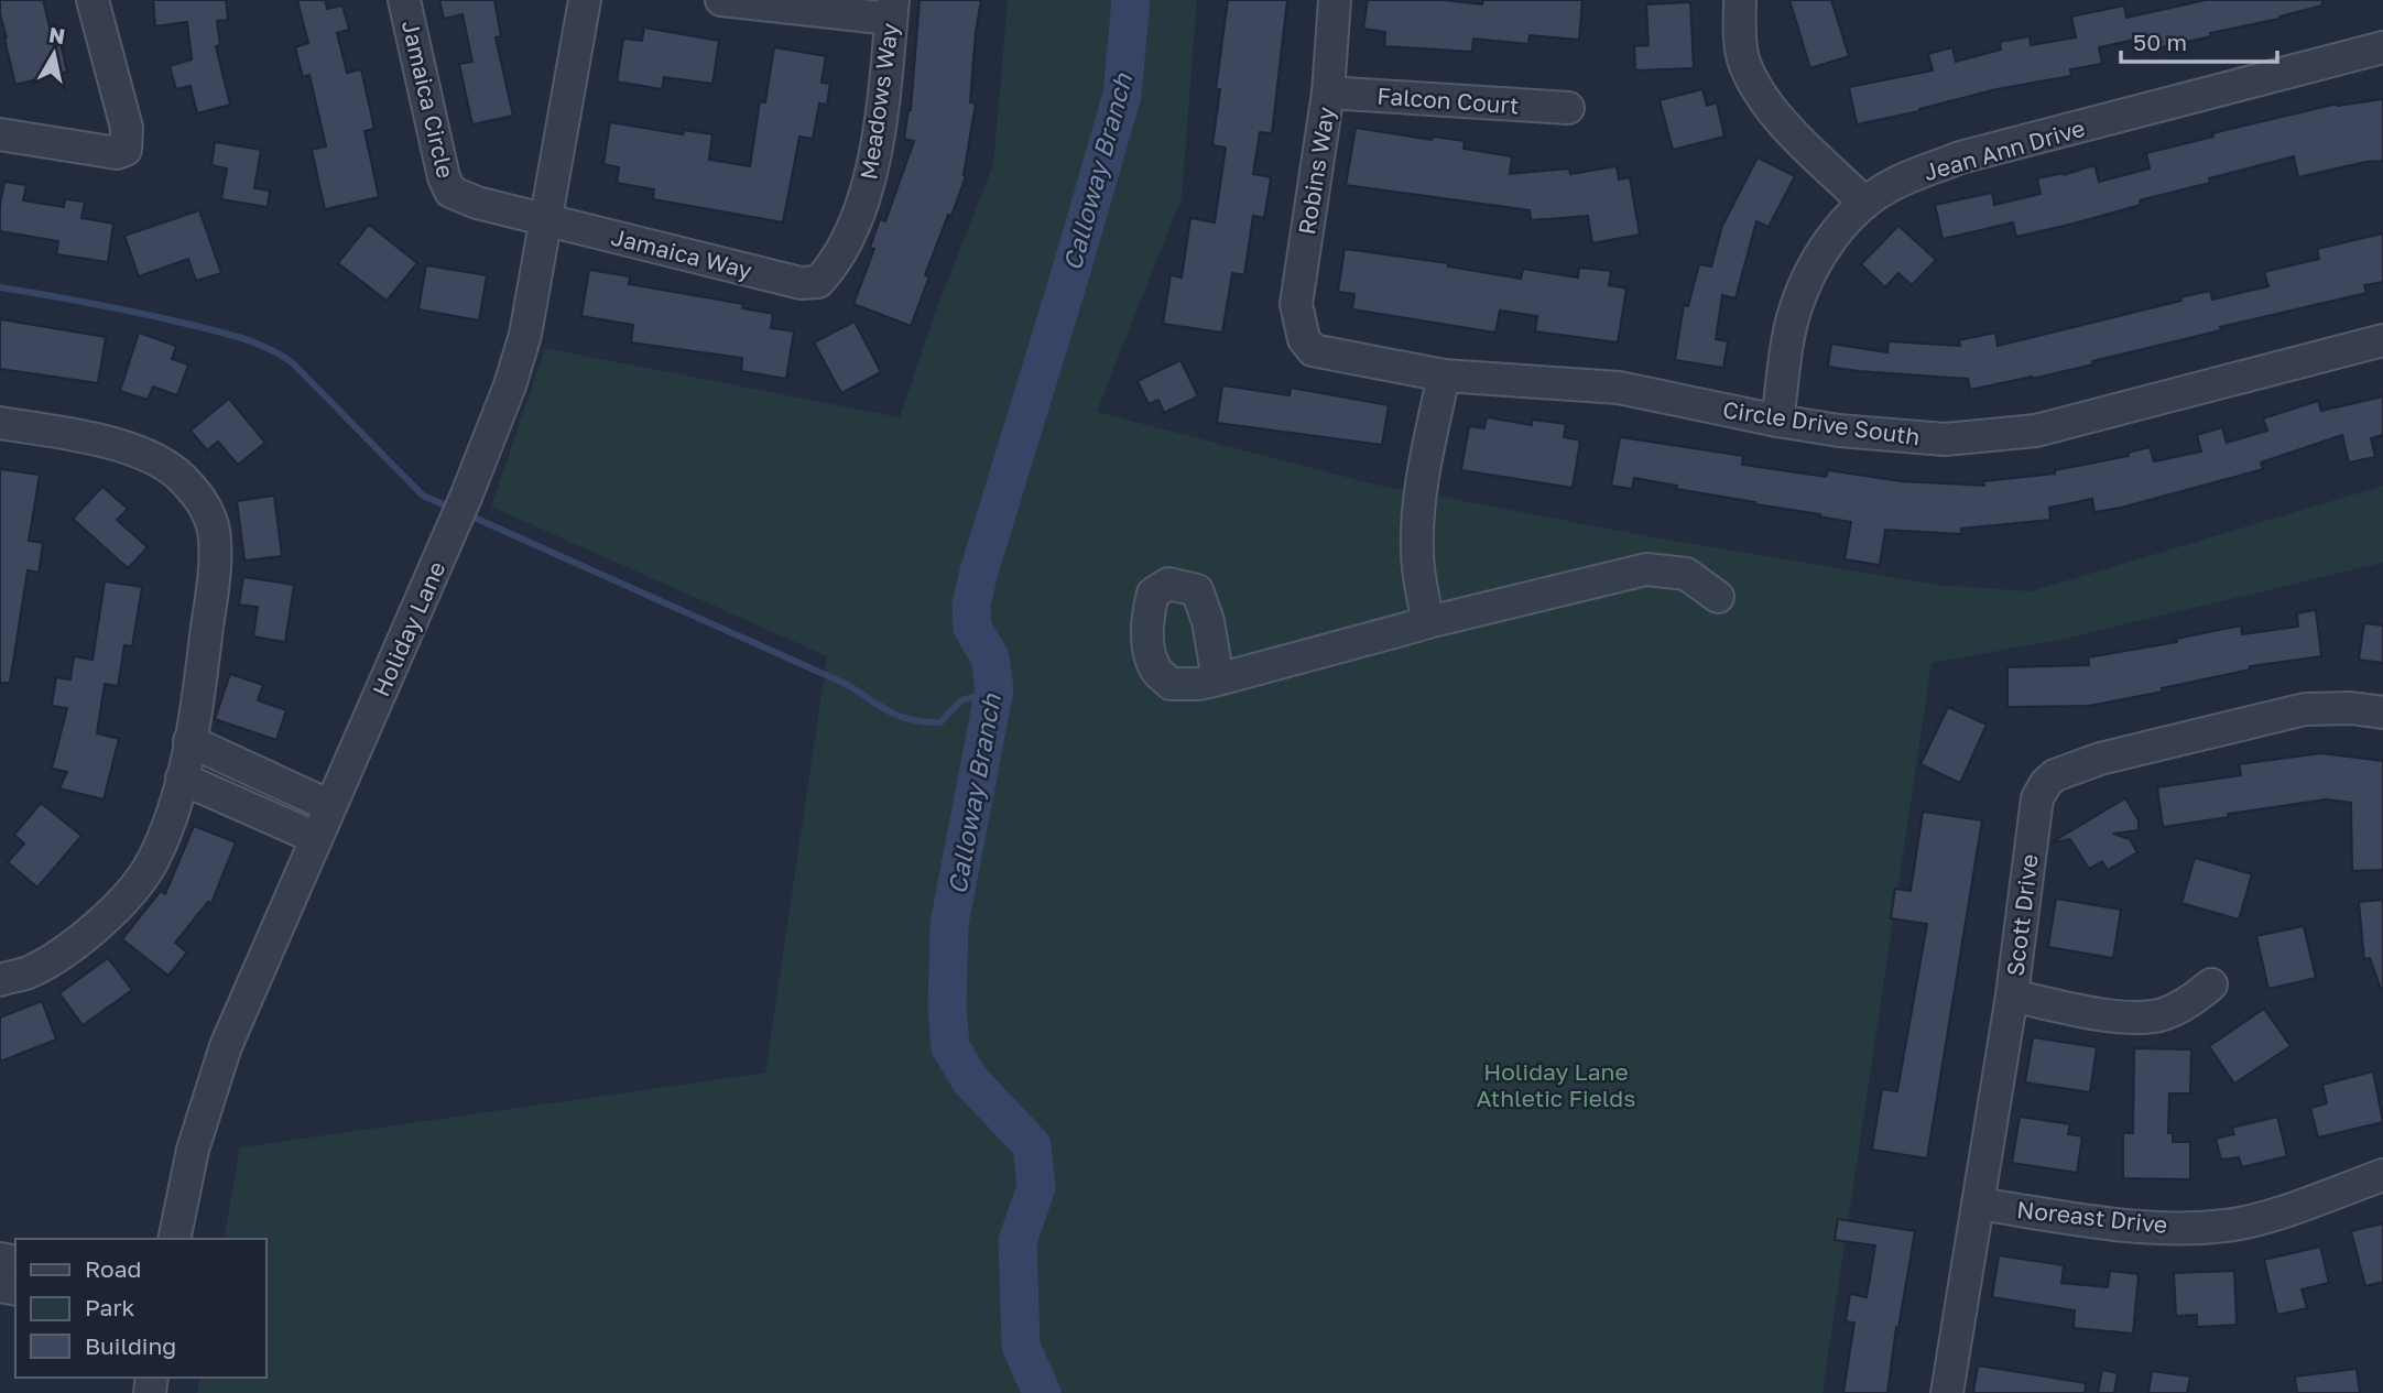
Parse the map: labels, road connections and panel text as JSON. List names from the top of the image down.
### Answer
{
  "streets": {
    "street": [
      "Jamaica Circle",
      "Falcon Court",
      "Meadows Way",
      "Jean Ann Drive",
      "Robins Way",
      "Jamaica Way",
      "Circle Drive South",
      "Holiday Lane",
      "Scott Drive",
      "Noreast Drive"
    ]
  },
  "crossings": [
    ["Jamaica Circle", "Jamaica Way"],
    ["Jamaica Circle", "Holiday Lane"],
    ["Falcon Court", "Robins Way"],
    ["Meadows Way", "Jamaica Way"],
    ["Jean Ann Drive", "Circle Drive South"],
    ["Robins Way", "Circle Drive South"],
    ["Jamaica Way", "Holiday Lane"],
    ["Scott Drive", "Noreast Drive"]
  ],
  "water": ["Calloway Branch"],
  "parks": ["Holiday Lane Athletic Fields"],
  "legend": ["Road", "Park", "Building"],
  "scale_bar": "50 m",
  "north": "top"
}
